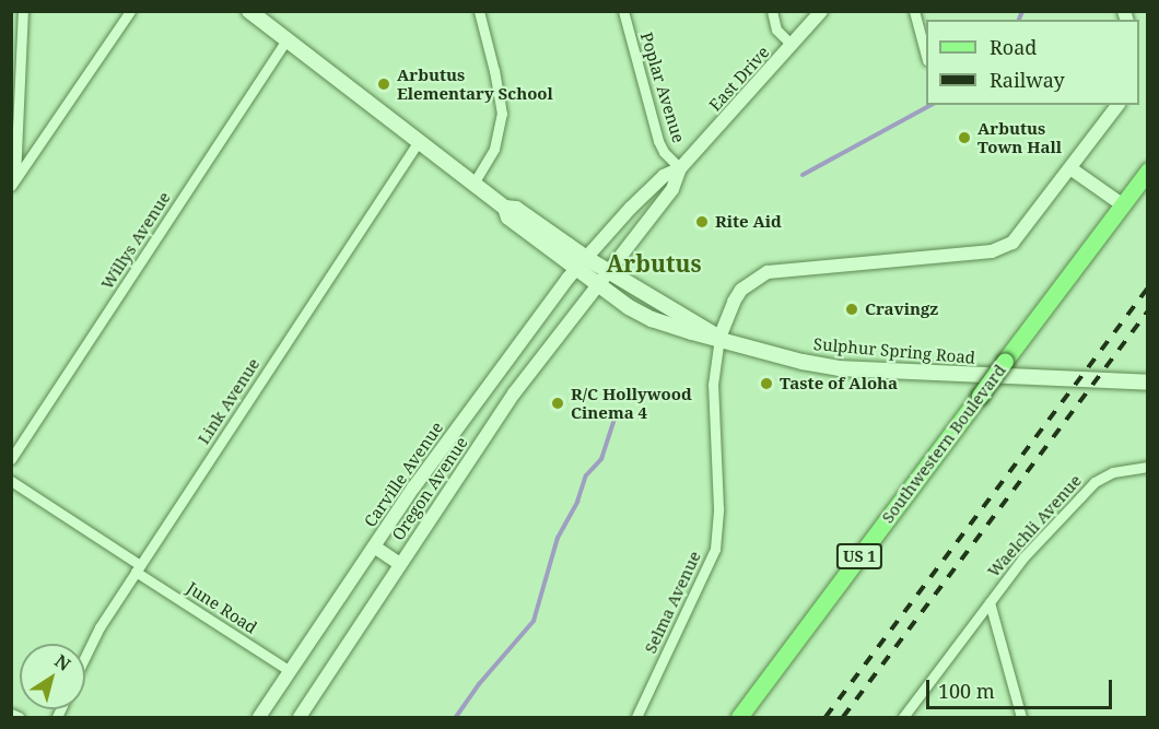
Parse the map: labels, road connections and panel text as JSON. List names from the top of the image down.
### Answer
{
  "streets": {
    "main road": ["Sulphur Spring Road", "Southwestern Boulevard", "US 1"],
    "street": [
      "East Drive",
      "Poplar Avenue",
      "Willys Avenue",
      "Link Avenue",
      "Carville Avenue",
      "Oregon Avenue",
      "Waelchli Avenue",
      "Selma Avenue",
      "June Road"
    ]
  },
  "crossings": [
    ["East Drive", "Poplar Avenue"],
    ["East Drive", "Sulphur Spring Road"],
    ["East Drive", "Carville Avenue"],
    ["East Drive", "Oregon Avenue"],
    ["Willys Avenue", "Sulphur Spring Road"],
    ["Sulphur Spring Road", "Link Avenue"],
    ["Sulphur Spring Road", "Carville Avenue"],
    ["Sulphur Spring Road", "Oregon Avenue"],
    ["Sulphur Spring Road", "Selma Avenue"],
    ["Link Avenue", "June Road"],
    ["Carville Avenue", "June Road"]
  ],
  "districts": ["Arbutus"],
  "places": [
    "Arbutus Elementary School",
    "Arbutus Town Hall",
    "Rite Aid",
    "Cravingz",
    "Taste of Aloha",
    "R/C Hollywood Cinema 4"
  ],
  "legend": ["Road", "Railway"],
  "scale_bar": "100 m",
  "north": "top right"
}
